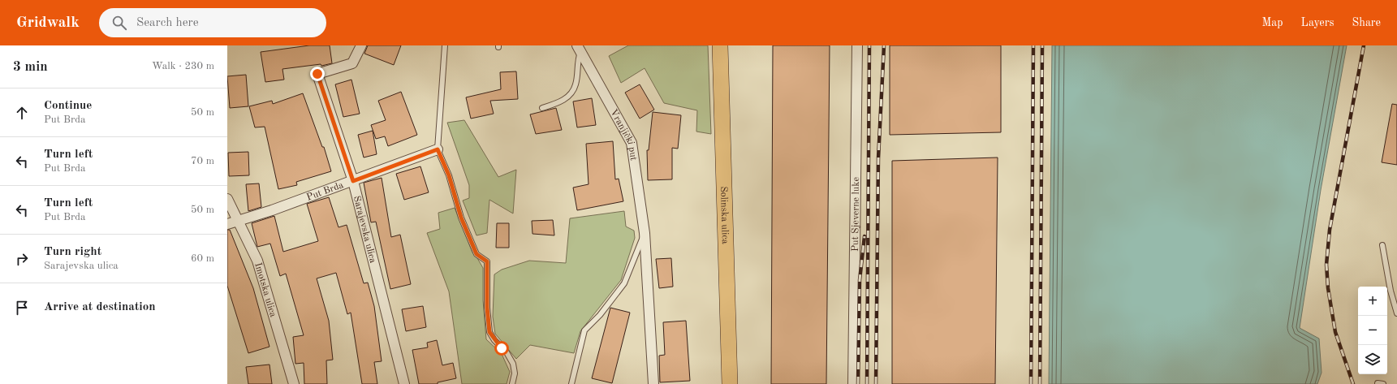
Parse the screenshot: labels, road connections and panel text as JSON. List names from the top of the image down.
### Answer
{
  "streets": {
    "main road": ["Solinska ulica"],
    "street": [
      "Vranjički put",
      "Put Brda",
      "Put Sjeverne luke",
      "Sarajevska ulica",
      "Imotska ulica"
    ]
  },
  "crossings": [
    ["Put Brda", "Sarajevska ulica"],
    ["Put Brda", "Imotska ulica"]
  ],
  "page": {
    "header": "Gridwalk",
    "search": "Search here",
    "nav": ["Map", "Layers", "Share"],
    "heading": ["3 min", "Walk · 230 m"],
    "list": [
      ["Continue", "Put Brda", "50 m"],
      ["Turn left", "Put Brda", "70 m"],
      ["Turn left", "Put Brda", "50 m"],
      ["Turn right", "Sarajevska ulica", "60 m"],
      "Arrive at destination"
    ],
    "map_buttons": ["+", "−"]
  }
}
